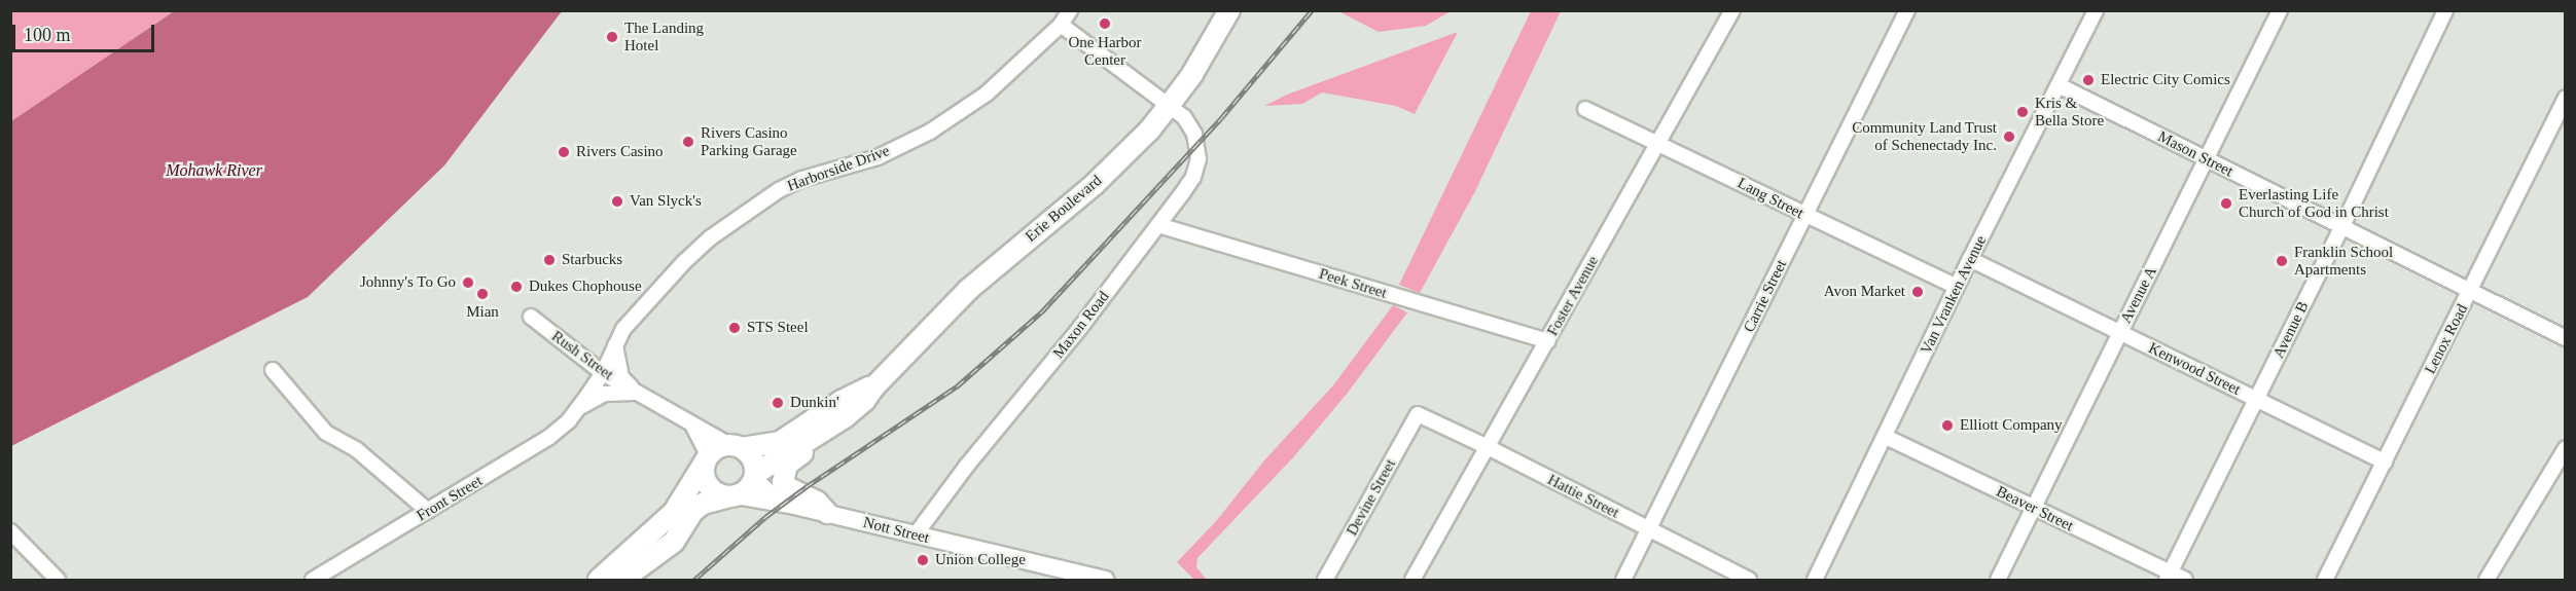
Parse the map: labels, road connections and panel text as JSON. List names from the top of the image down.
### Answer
{
  "streets": {
    "highway": ["Erie Boulevard"],
    "main road": ["Nott Street"],
    "street": [
      "Mason Street",
      "Harborside Drive",
      "Lang Street",
      "Peek Street",
      "Van Vranken Avenue",
      "Avenue A",
      "Foster Avenue",
      "Carrie Street",
      "Maxon Road",
      "Avenue B",
      "Lenox Road",
      "Rush Street",
      "Kenwood Street",
      "Hattie Street",
      "Devine Street",
      "Front Street",
      "Beaver Street"
    ]
  },
  "crossings": [
    ["Mason Street", "Van Vranken Avenue"],
    ["Mason Street", "Avenue A"],
    ["Mason Street", "Avenue B"],
    ["Mason Street", "Lenox Road"],
    ["Harborside Drive", "Maxon Road"],
    ["Harborside Drive", "Rush Street"],
    ["Harborside Drive", "Front Street"],
    ["Lang Street", "Van Vranken Avenue"],
    ["Lang Street", "Foster Avenue"],
    ["Lang Street", "Carrie Street"],
    ["Erie Boulevard", "Maxon Road"],
    ["Erie Boulevard", "Rush Street"],
    ["Erie Boulevard", "Nott Street"],
    ["Peek Street", "Foster Avenue"],
    ["Peek Street", "Maxon Road"],
    ["Van Vranken Avenue", "Kenwood Street"],
    ["Van Vranken Avenue", "Beaver Street"],
    ["Avenue A", "Kenwood Street"],
    ["Avenue A", "Beaver Street"],
    ["Foster Avenue", "Hattie Street"],
    ["Carrie Street", "Hattie Street"],
    ["Maxon Road", "Nott Street"],
    ["Avenue B", "Kenwood Street"],
    ["Avenue B", "Beaver Street"],
    ["Lenox Road", "Kenwood Street"],
    ["Rush Street", "Front Street"],
    ["Rush Street", "Nott Street"],
    ["Hattie Street", "Devine Street"]
  ],
  "water": ["Mohawk River"],
  "places": [
    "One Harbor Center",
    "The Landing Hotel",
    "Electric City Comics",
    "Kris & Bella Store",
    "Community Land Trust of Schenectady Inc.",
    "Rivers Casino Parking Garage",
    "Rivers Casino",
    "Van Slyck's",
    "Everlasting Life Church of God in Christ",
    "Starbucks",
    "Franklin School Apartments",
    "Johnny's To Go",
    "Dukes Chophouse",
    "Avon Market",
    "Mian",
    "STS Steel",
    "Dunkin'",
    "Elliott Company",
    "Union College"
  ],
  "scale_bar": "100 m"
}
